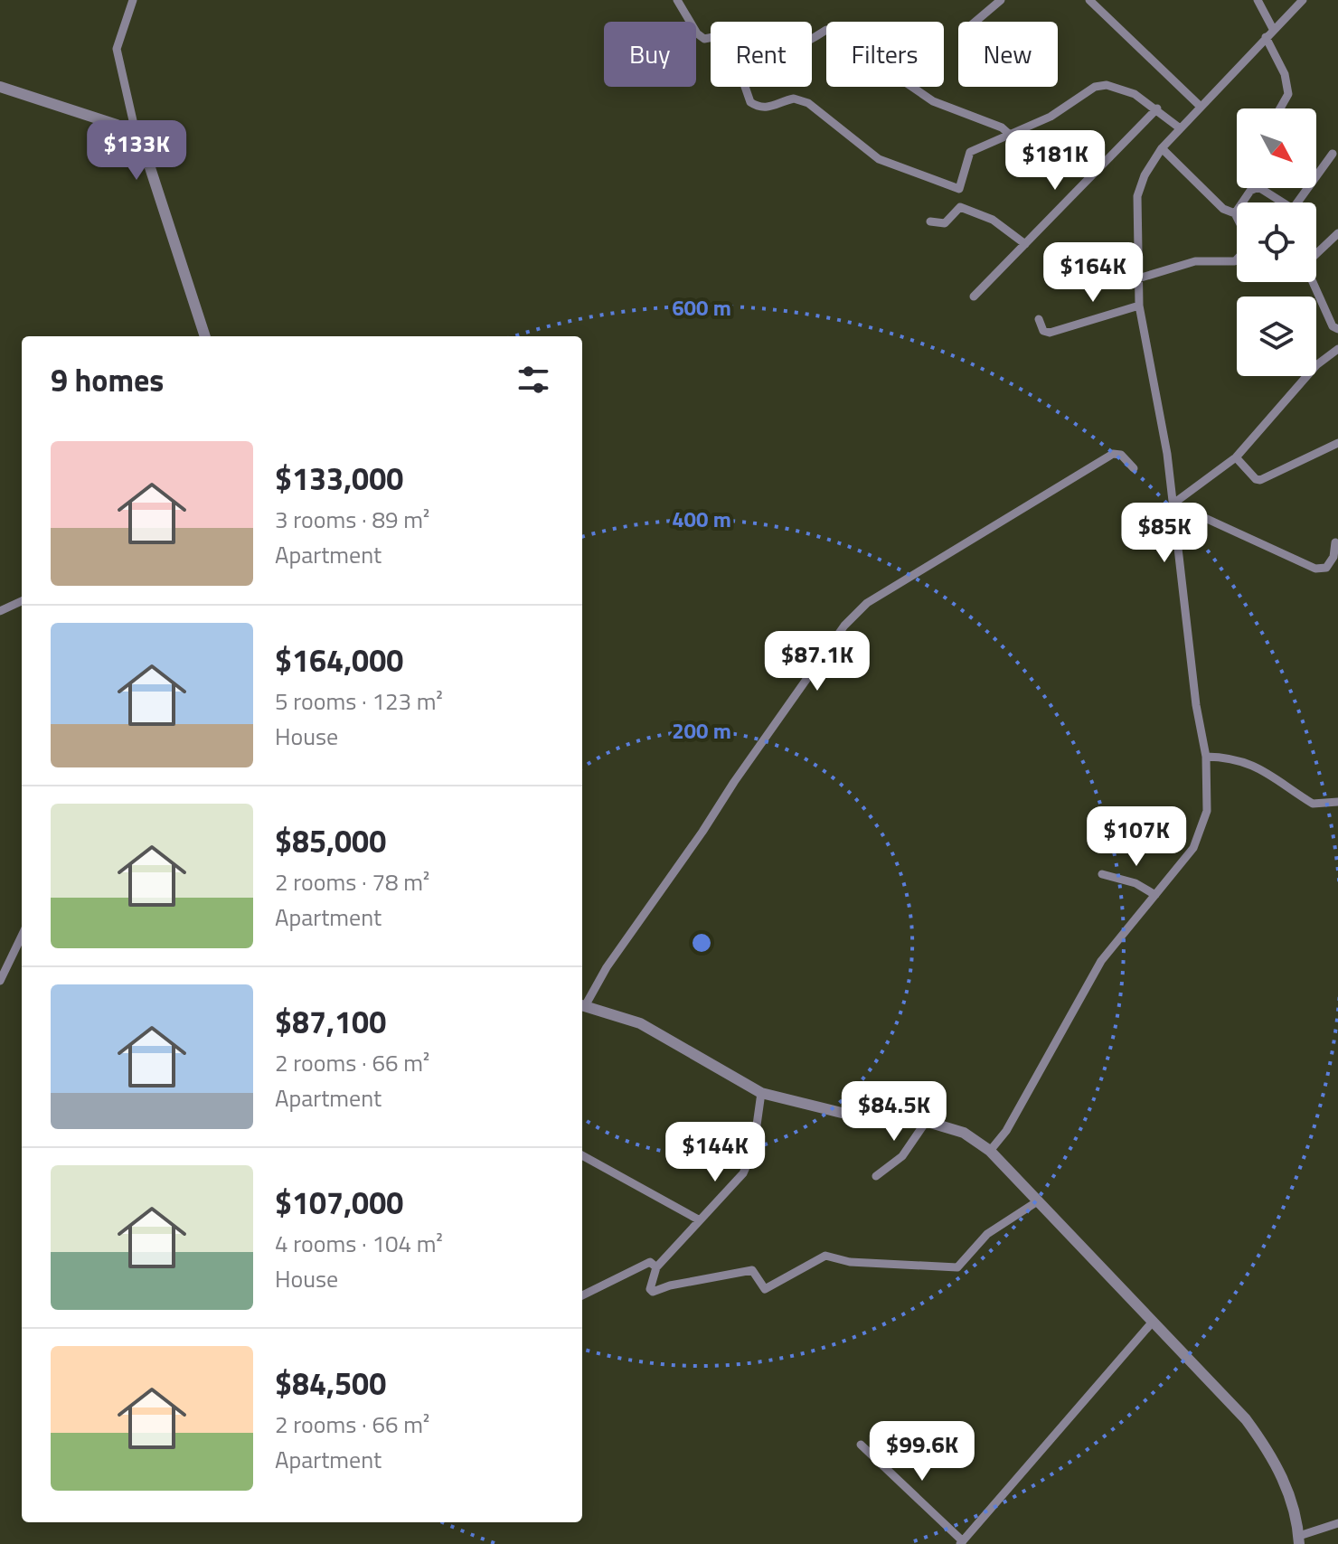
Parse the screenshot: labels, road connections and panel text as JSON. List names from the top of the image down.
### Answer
{
  "north": "bottom right",
  "page": {
    "chip": [
      "Buy",
      "Rent",
      "Filters",
      "New"
    ],
    "price": [
      "$133K",
      "$181K",
      "$164K",
      "$85K",
      "$87.1K",
      "$107K",
      "$84.5K",
      "$144K",
      "$99.6K"
    ],
    "heading": "9 homes",
    "list": [
      {
        "name": "$133,000",
        "note": "3 rooms · 89 m² · Apartment"
      },
      {
        "name": "$164,000",
        "note": "5 rooms · 123 m² · House"
      },
      {
        "name": "$85,000",
        "note": "2 rooms · 78 m² · Apartment"
      },
      {
        "name": "$87,100",
        "note": "2 rooms · 66 m² · Apartment"
      },
      {
        "name": "$107,000",
        "note": "4 rooms · 104 m² · House"
      },
      {
        "name": "$84,500",
        "note": "2 rooms · 66 m² · Apartment"
      }
    ]
  },
  "rings": ["600 m", "400 m", "200 m"]
}
